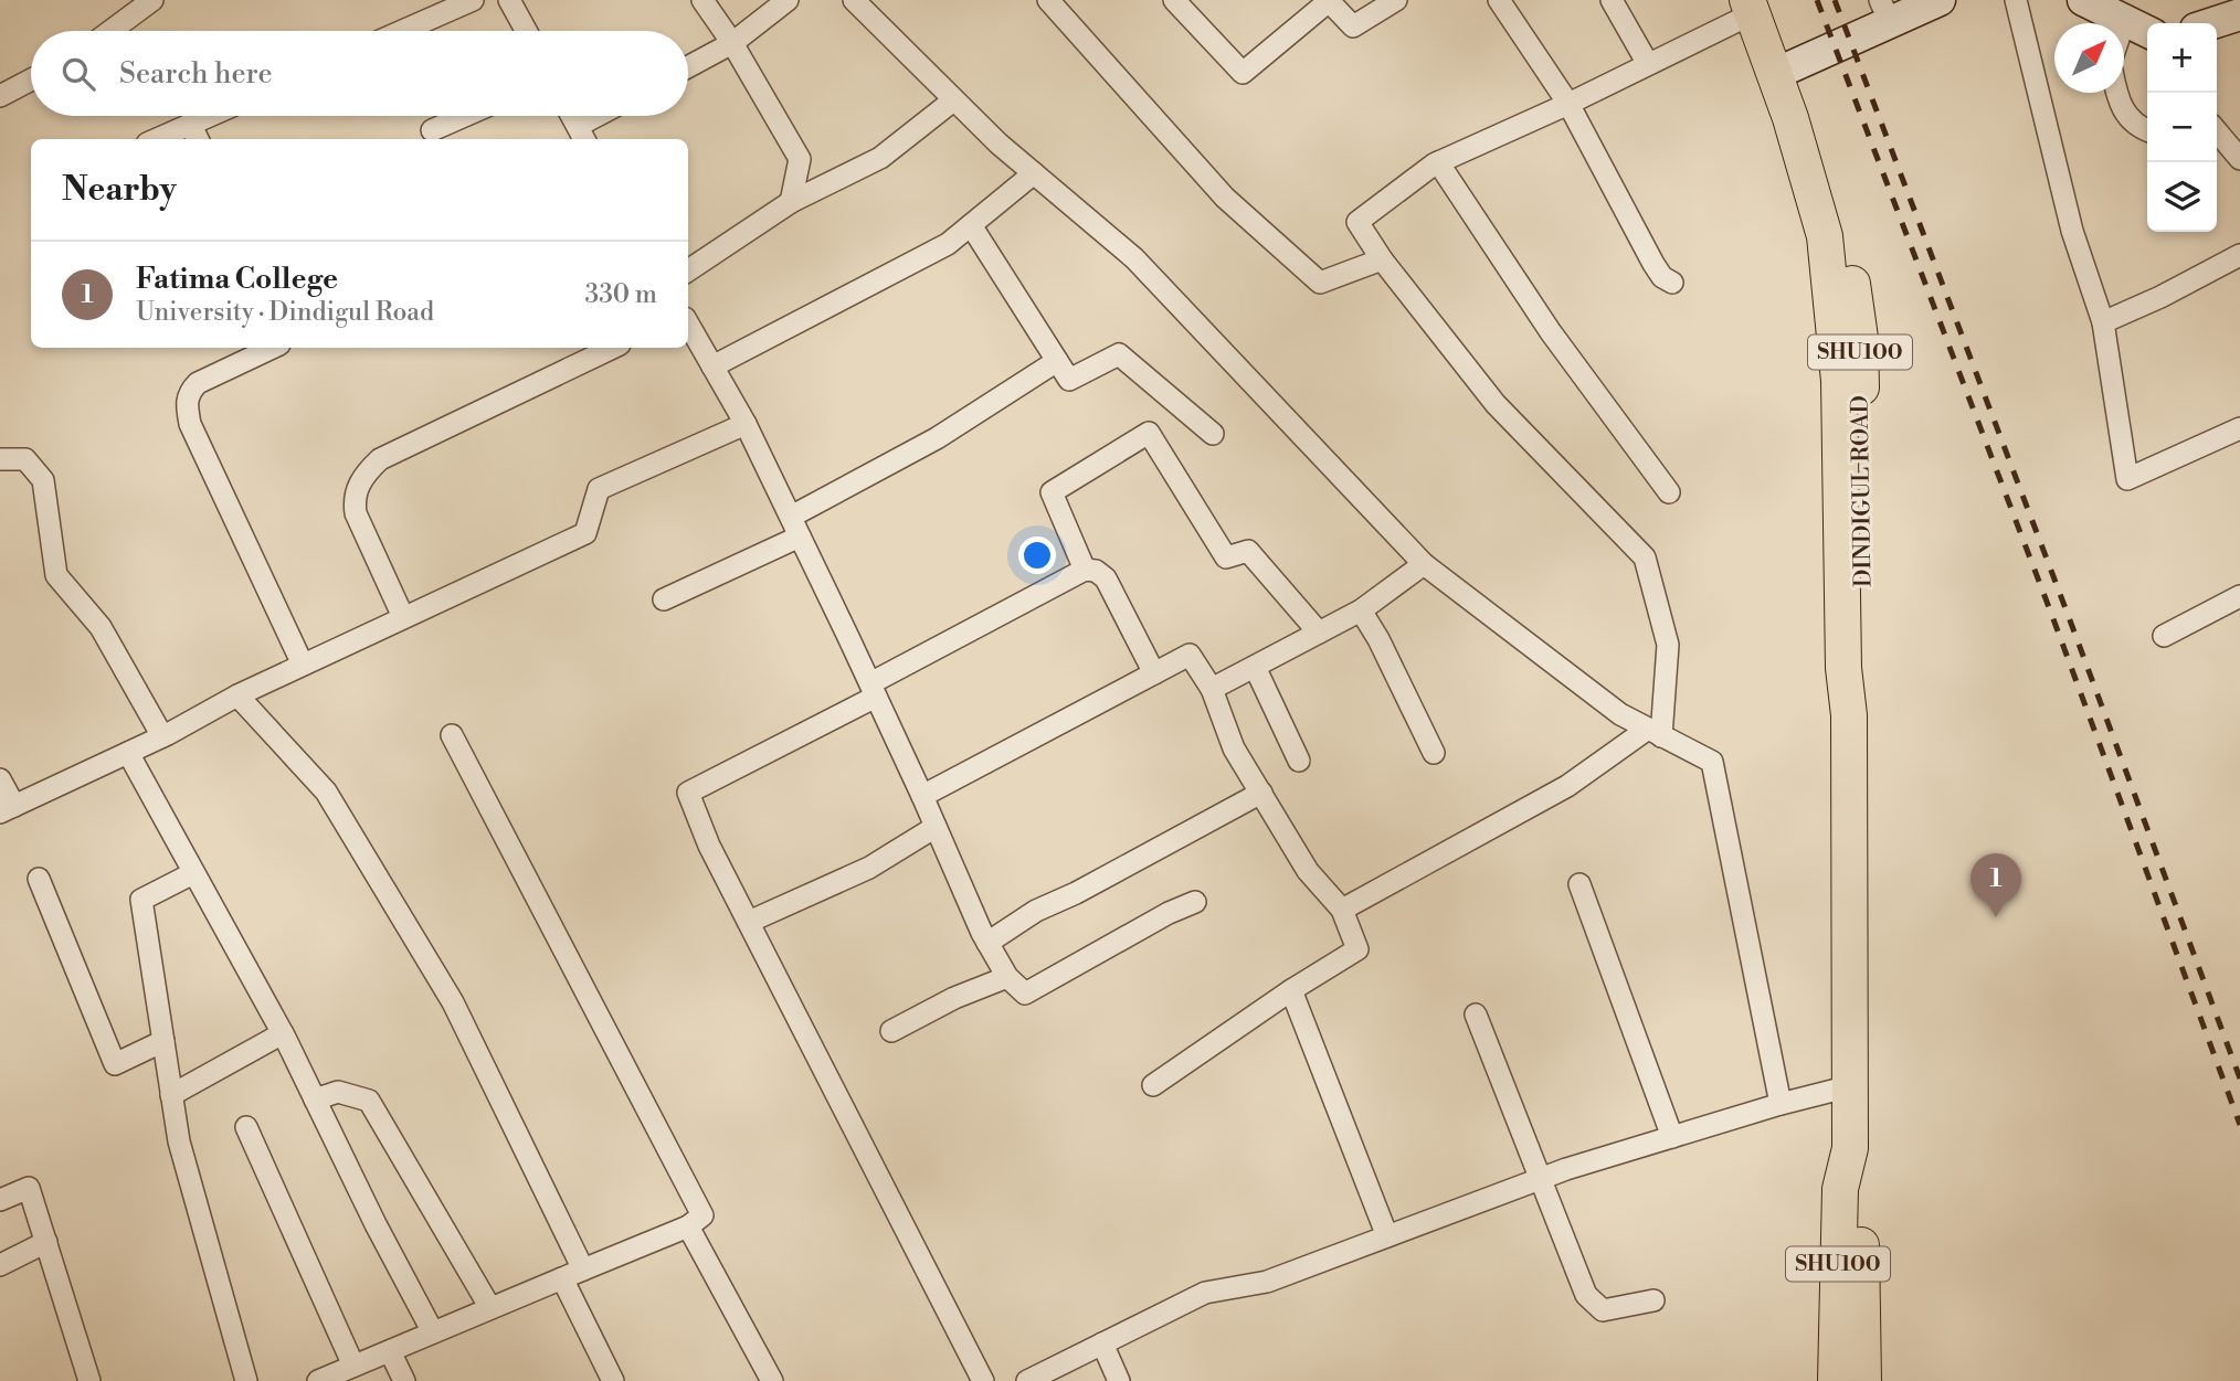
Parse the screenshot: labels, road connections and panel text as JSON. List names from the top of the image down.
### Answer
{
  "streets": {
    "main road": ["SHU100", "DINDIGUL ROAD"]
  },
  "north": "top right",
  "page": {
    "map_buttons": ["+", "−"],
    "search": "Search here",
    "heading": "Nearby",
    "list": [
      {
        "mark": "1",
        "name": "Fatima College",
        "note": "University · Dindigul Road",
        "value": "330 m"
      }
    ],
    "pins": "1"
  }
}
